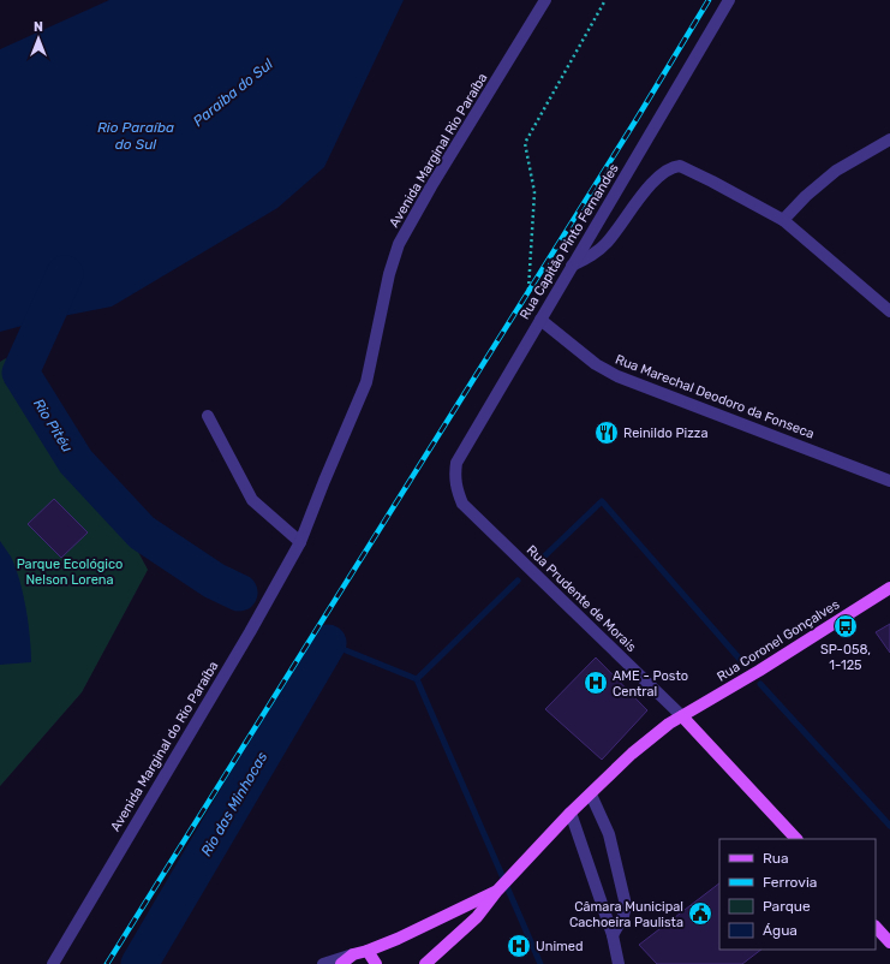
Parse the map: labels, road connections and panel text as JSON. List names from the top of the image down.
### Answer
{
  "streets": {
    "main road": ["Rua Prudente de Morais", "Rua Coronel Gonçalves"],
    "street": [
      "Avenida Marginal Rio Paraíba",
      "Rua Capitão Pinto Fernandes",
      "Rua Marechal Deodoro da Fonseca",
      "Avenida Marginal do Rio Paraíba"
    ]
  },
  "crossings": [
    ["Avenida Marginal Rio Paraíba", "Avenida Marginal do Rio Paraíba"],
    ["Rua Capitão Pinto Fernandes", "Rua Marechal Deodoro da Fonseca"],
    ["Rua Capitão Pinto Fernandes", "Rua Prudente de Morais"],
    ["Rua Prudente de Morais", "Rua Coronel Gonçalves"]
  ],
  "water": [
    "Paraiba do Sul",
    "Rio Paraíba do Sul",
    "Rio Pitéu",
    "Rio das Minhocas"
  ],
  "parks": ["Parque Ecológico Nelson Lorena"],
  "places": {
    "restaurant": ["Reinildo Pizza"],
    "bus stop": ["SP-058, 1-125"],
    "hospital": ["AME - Posto Central", "Unimed"],
    "public building": ["Câmara Municipal Cachoeira Paulista"]
  },
  "legend": [
    "Rua",
    "Ferrovia",
    "Parque",
    "Água"
  ],
  "north": "top"
}
